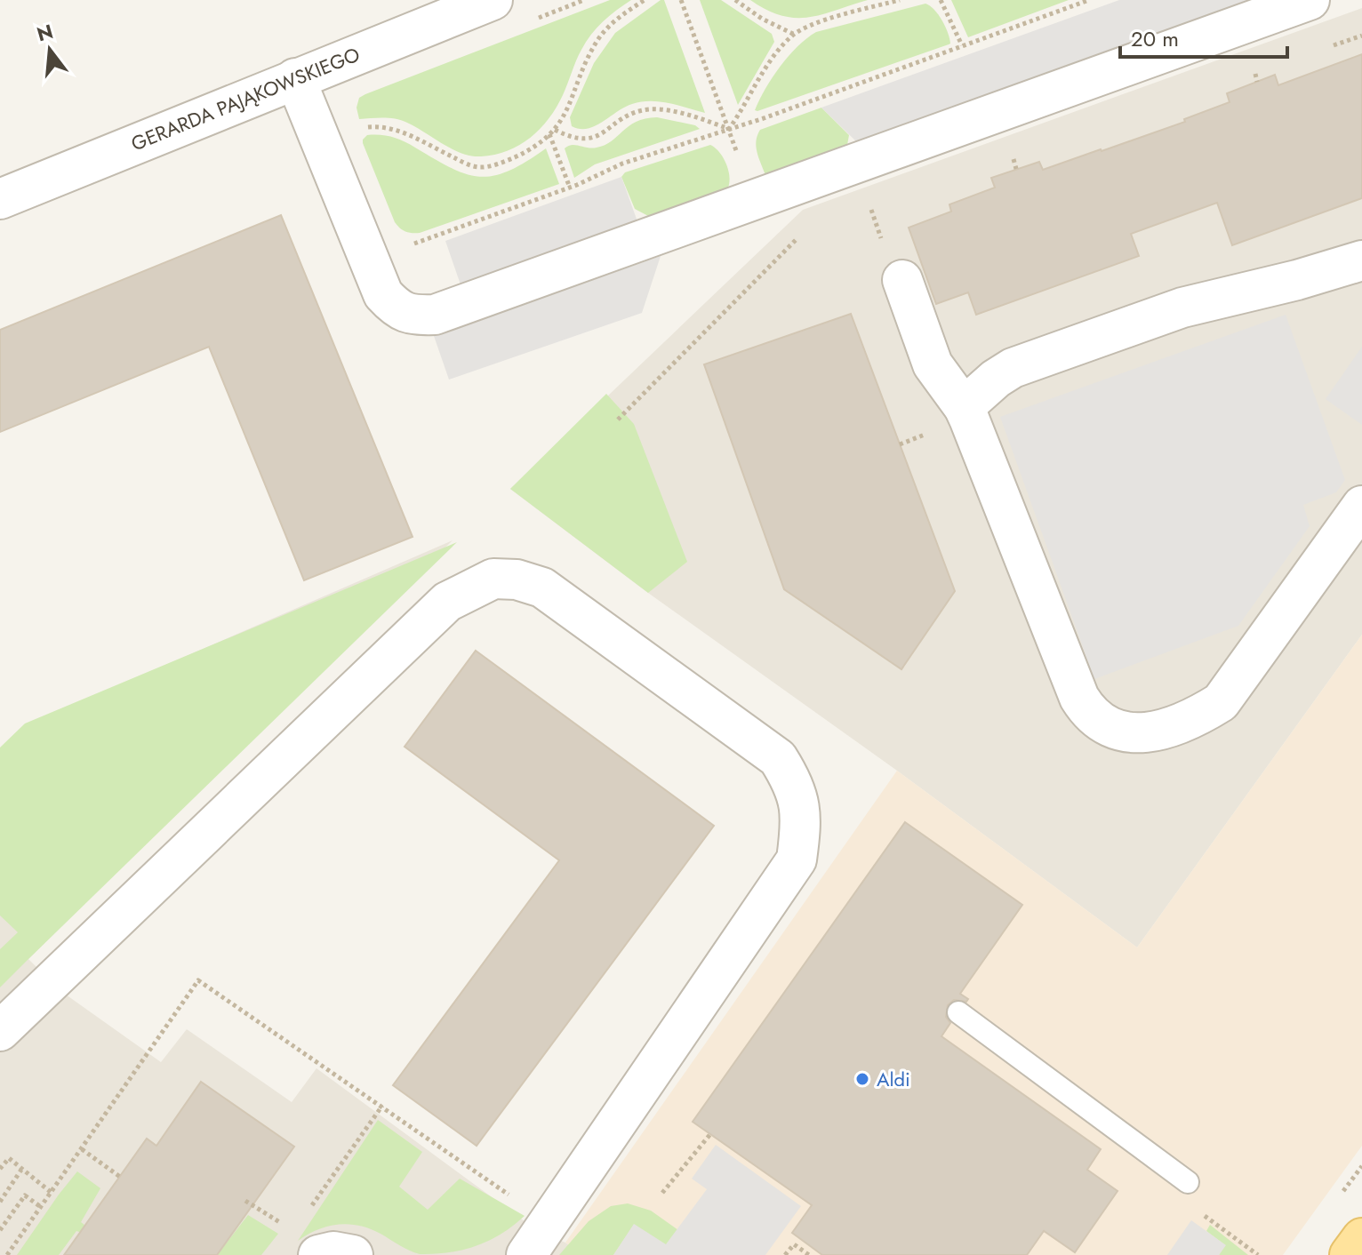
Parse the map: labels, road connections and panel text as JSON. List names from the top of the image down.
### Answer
{
  "streets": {
    "street": ["GERARDA PAJĄKOWSKIEGO"]
  },
  "places": ["Aldi"],
  "scale_bar": "20 m",
  "north": "top"
}
